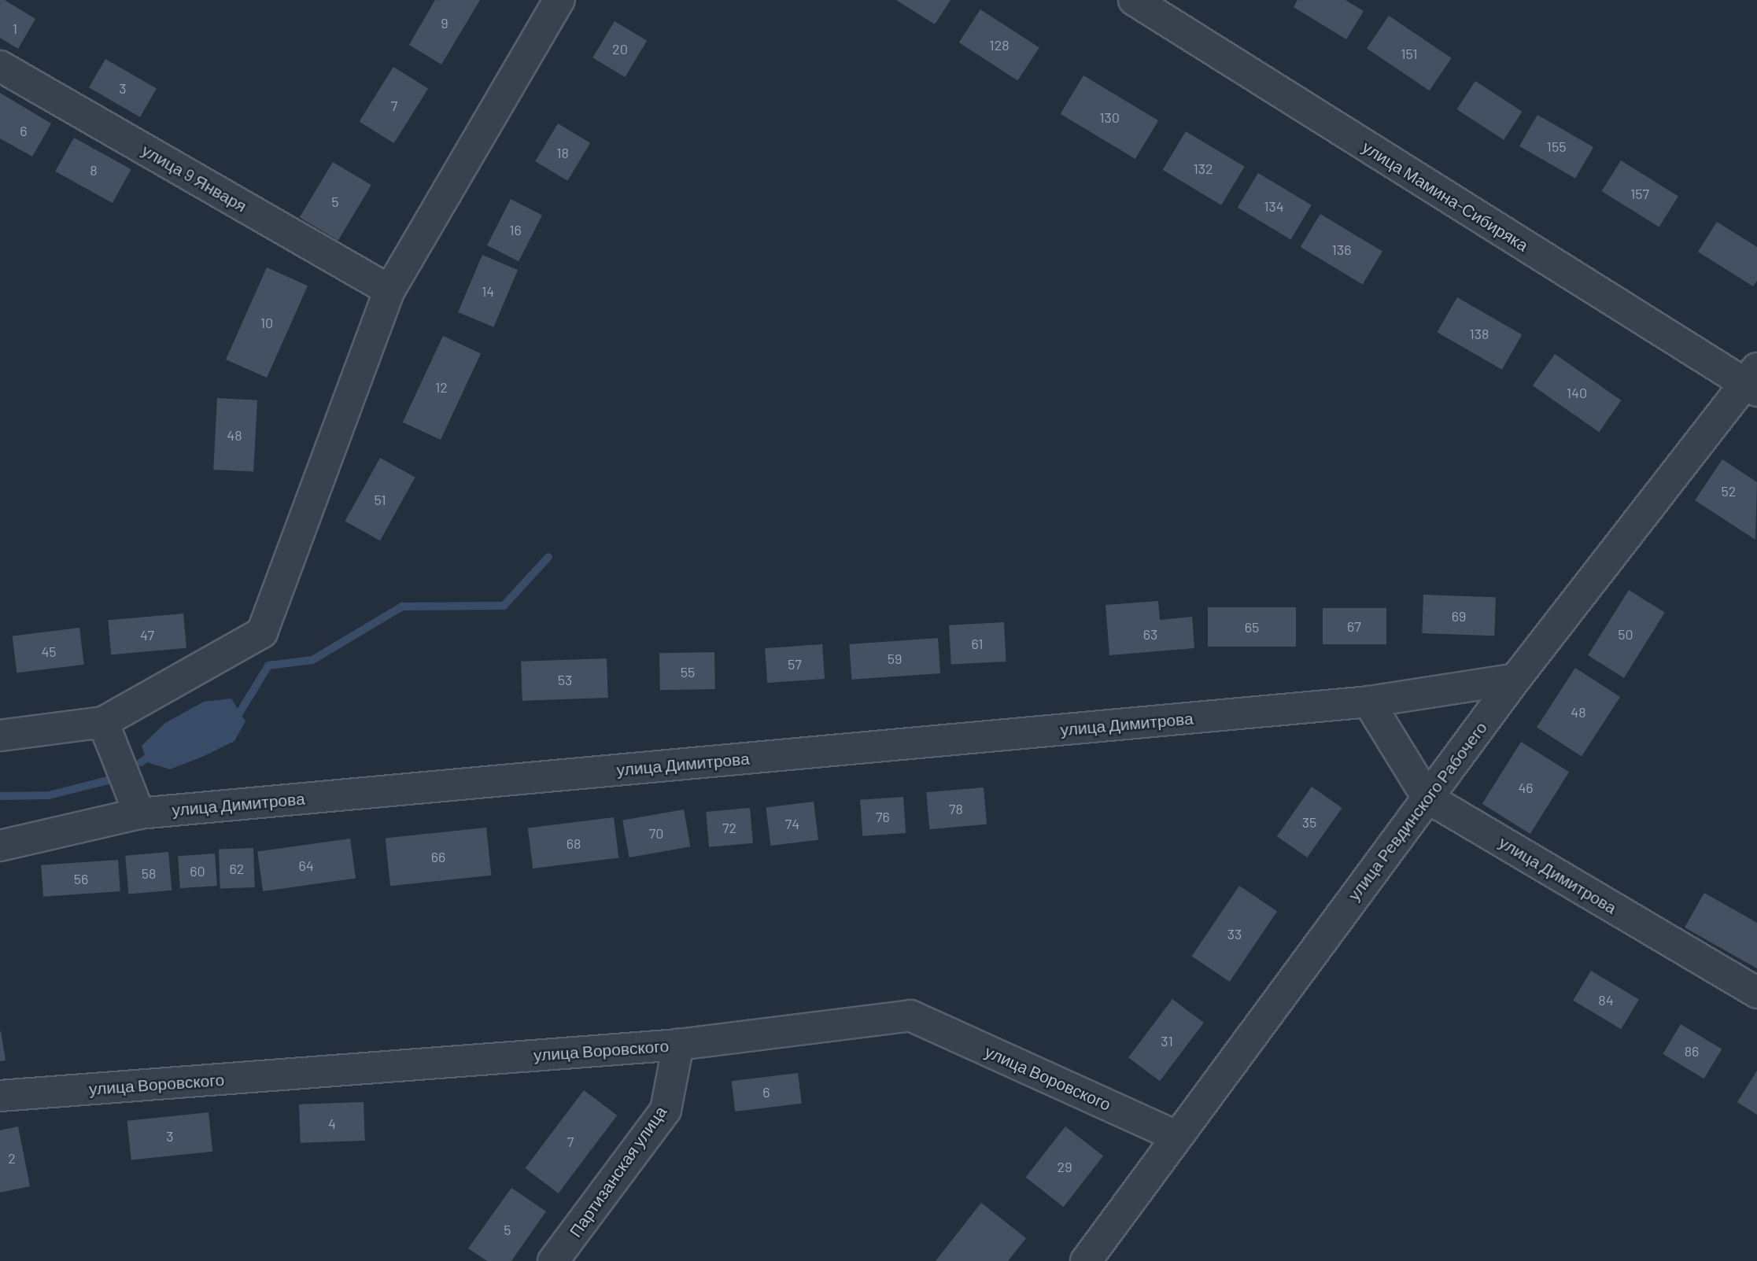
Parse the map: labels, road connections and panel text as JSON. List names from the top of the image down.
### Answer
{
  "streets": {
    "street": [
      "улица 9 Января",
      "улица Мамина-Сибиряка",
      "улица Димитрова",
      "улица Ревдинского Рабочего",
      "улица Воровского",
      "Партизанская улица"
    ]
  },
  "crossings": [
    ["улица Мамина-Сибиряка", "улица Ревдинского Рабочего"],
    ["улица Димитрова", "улица Ревдинского Рабочего"],
    ["улица Ревдинского Рабочего", "улица Воровского"],
    ["улица Воровского", "Партизанская улица"]
  ],
  "house_numbers": [
    "9",
    "1",
    "128",
    "20",
    "151",
    "3",
    "7",
    "130",
    "6",
    "155",
    "18",
    "132",
    "8",
    "157",
    "5",
    "134",
    "16",
    "136",
    "14",
    "10",
    "138",
    "12",
    "140",
    "48",
    "52",
    "51",
    "69",
    "67",
    "65",
    "63",
    "50",
    "47",
    "61",
    "45",
    "59",
    "57",
    "55",
    "53",
    "48",
    "46",
    "78",
    "76",
    "35",
    "74",
    "72",
    "70",
    "68",
    "66",
    "64",
    "62",
    "60",
    "58",
    "56",
    "33",
    "84",
    "31",
    "86",
    "6",
    "4",
    "3",
    "7",
    "2",
    "29",
    "5"
  ]
}
